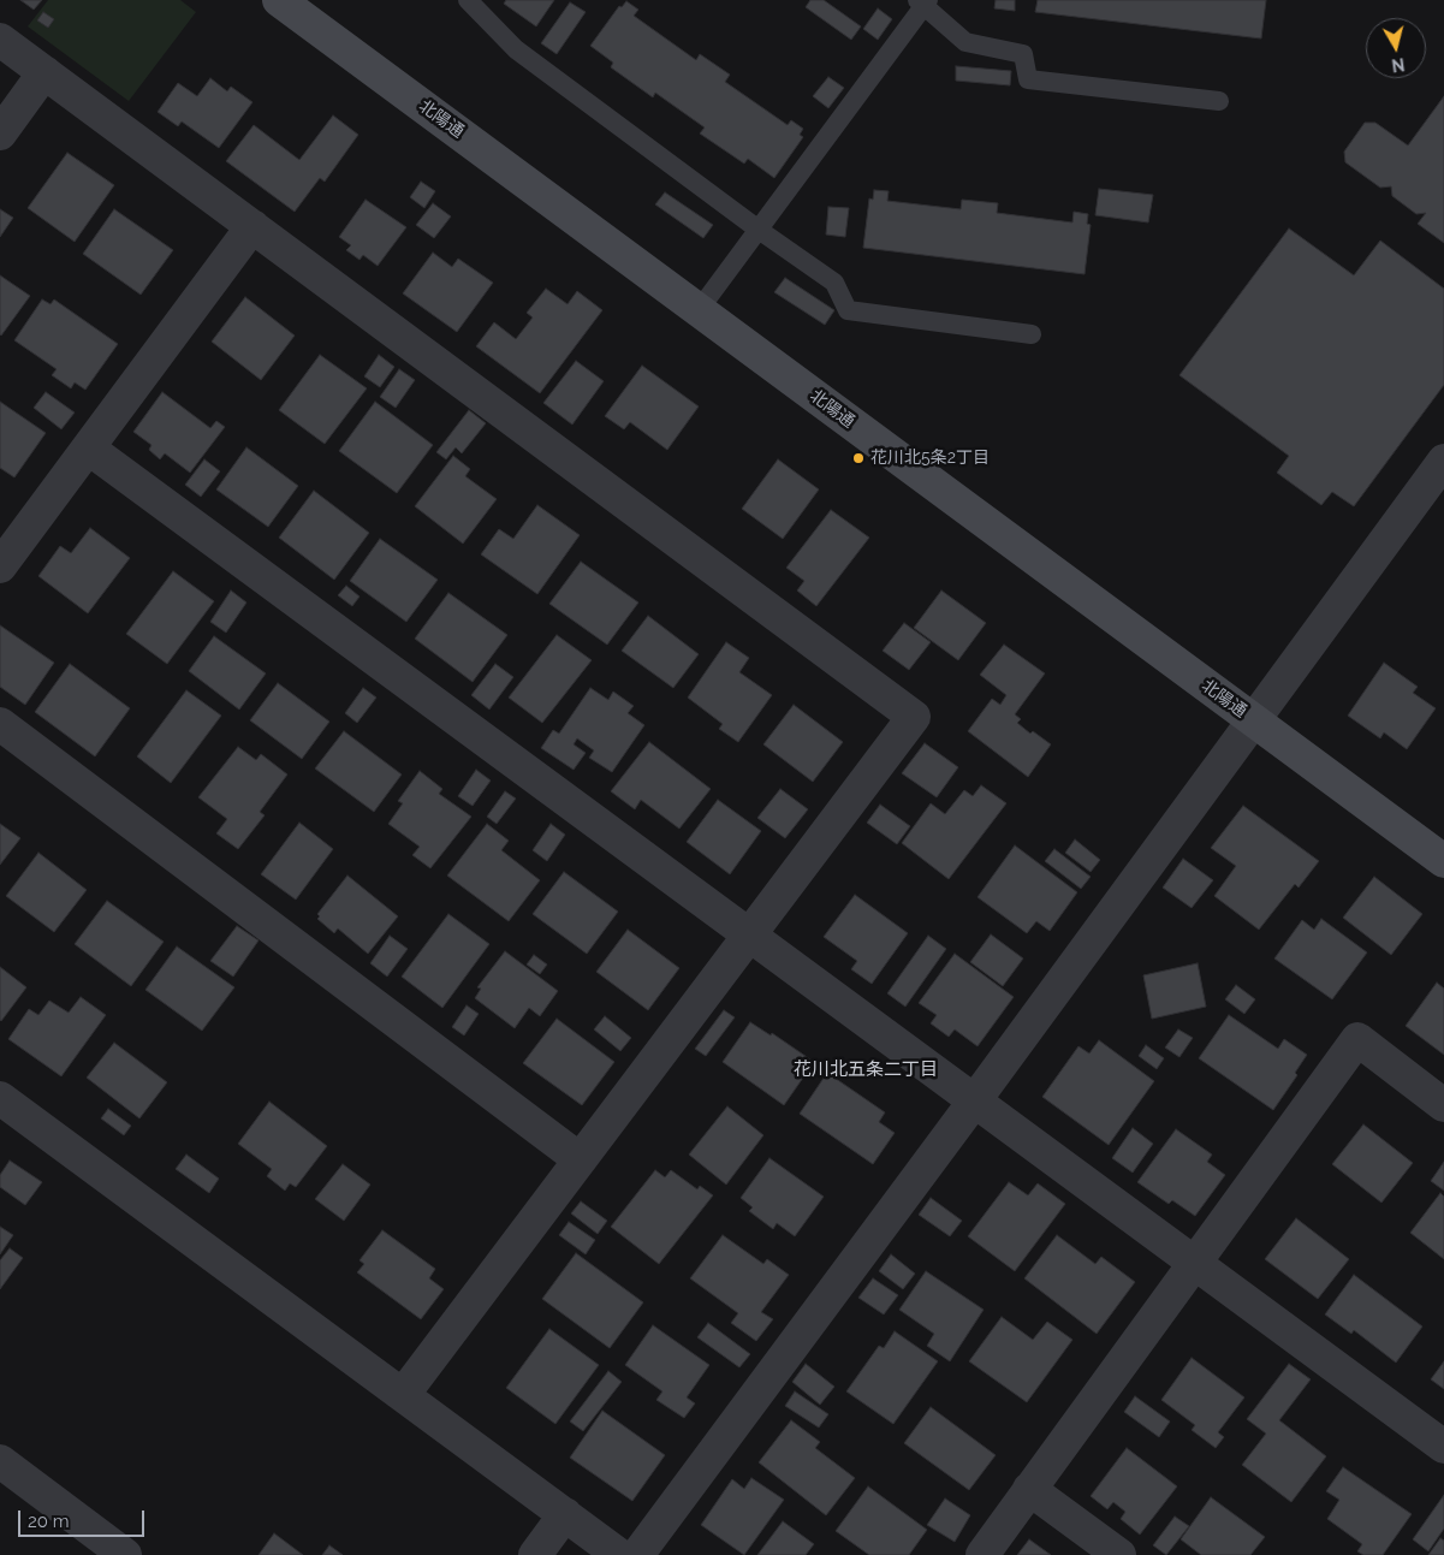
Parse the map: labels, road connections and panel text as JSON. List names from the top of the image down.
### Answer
{
  "streets": {
    "street": ["北陽通"]
  },
  "districts": ["花川北五条二丁目"],
  "places": ["花川北5条2丁目"],
  "scale_bar": "20 m",
  "north": "bottom"
}
